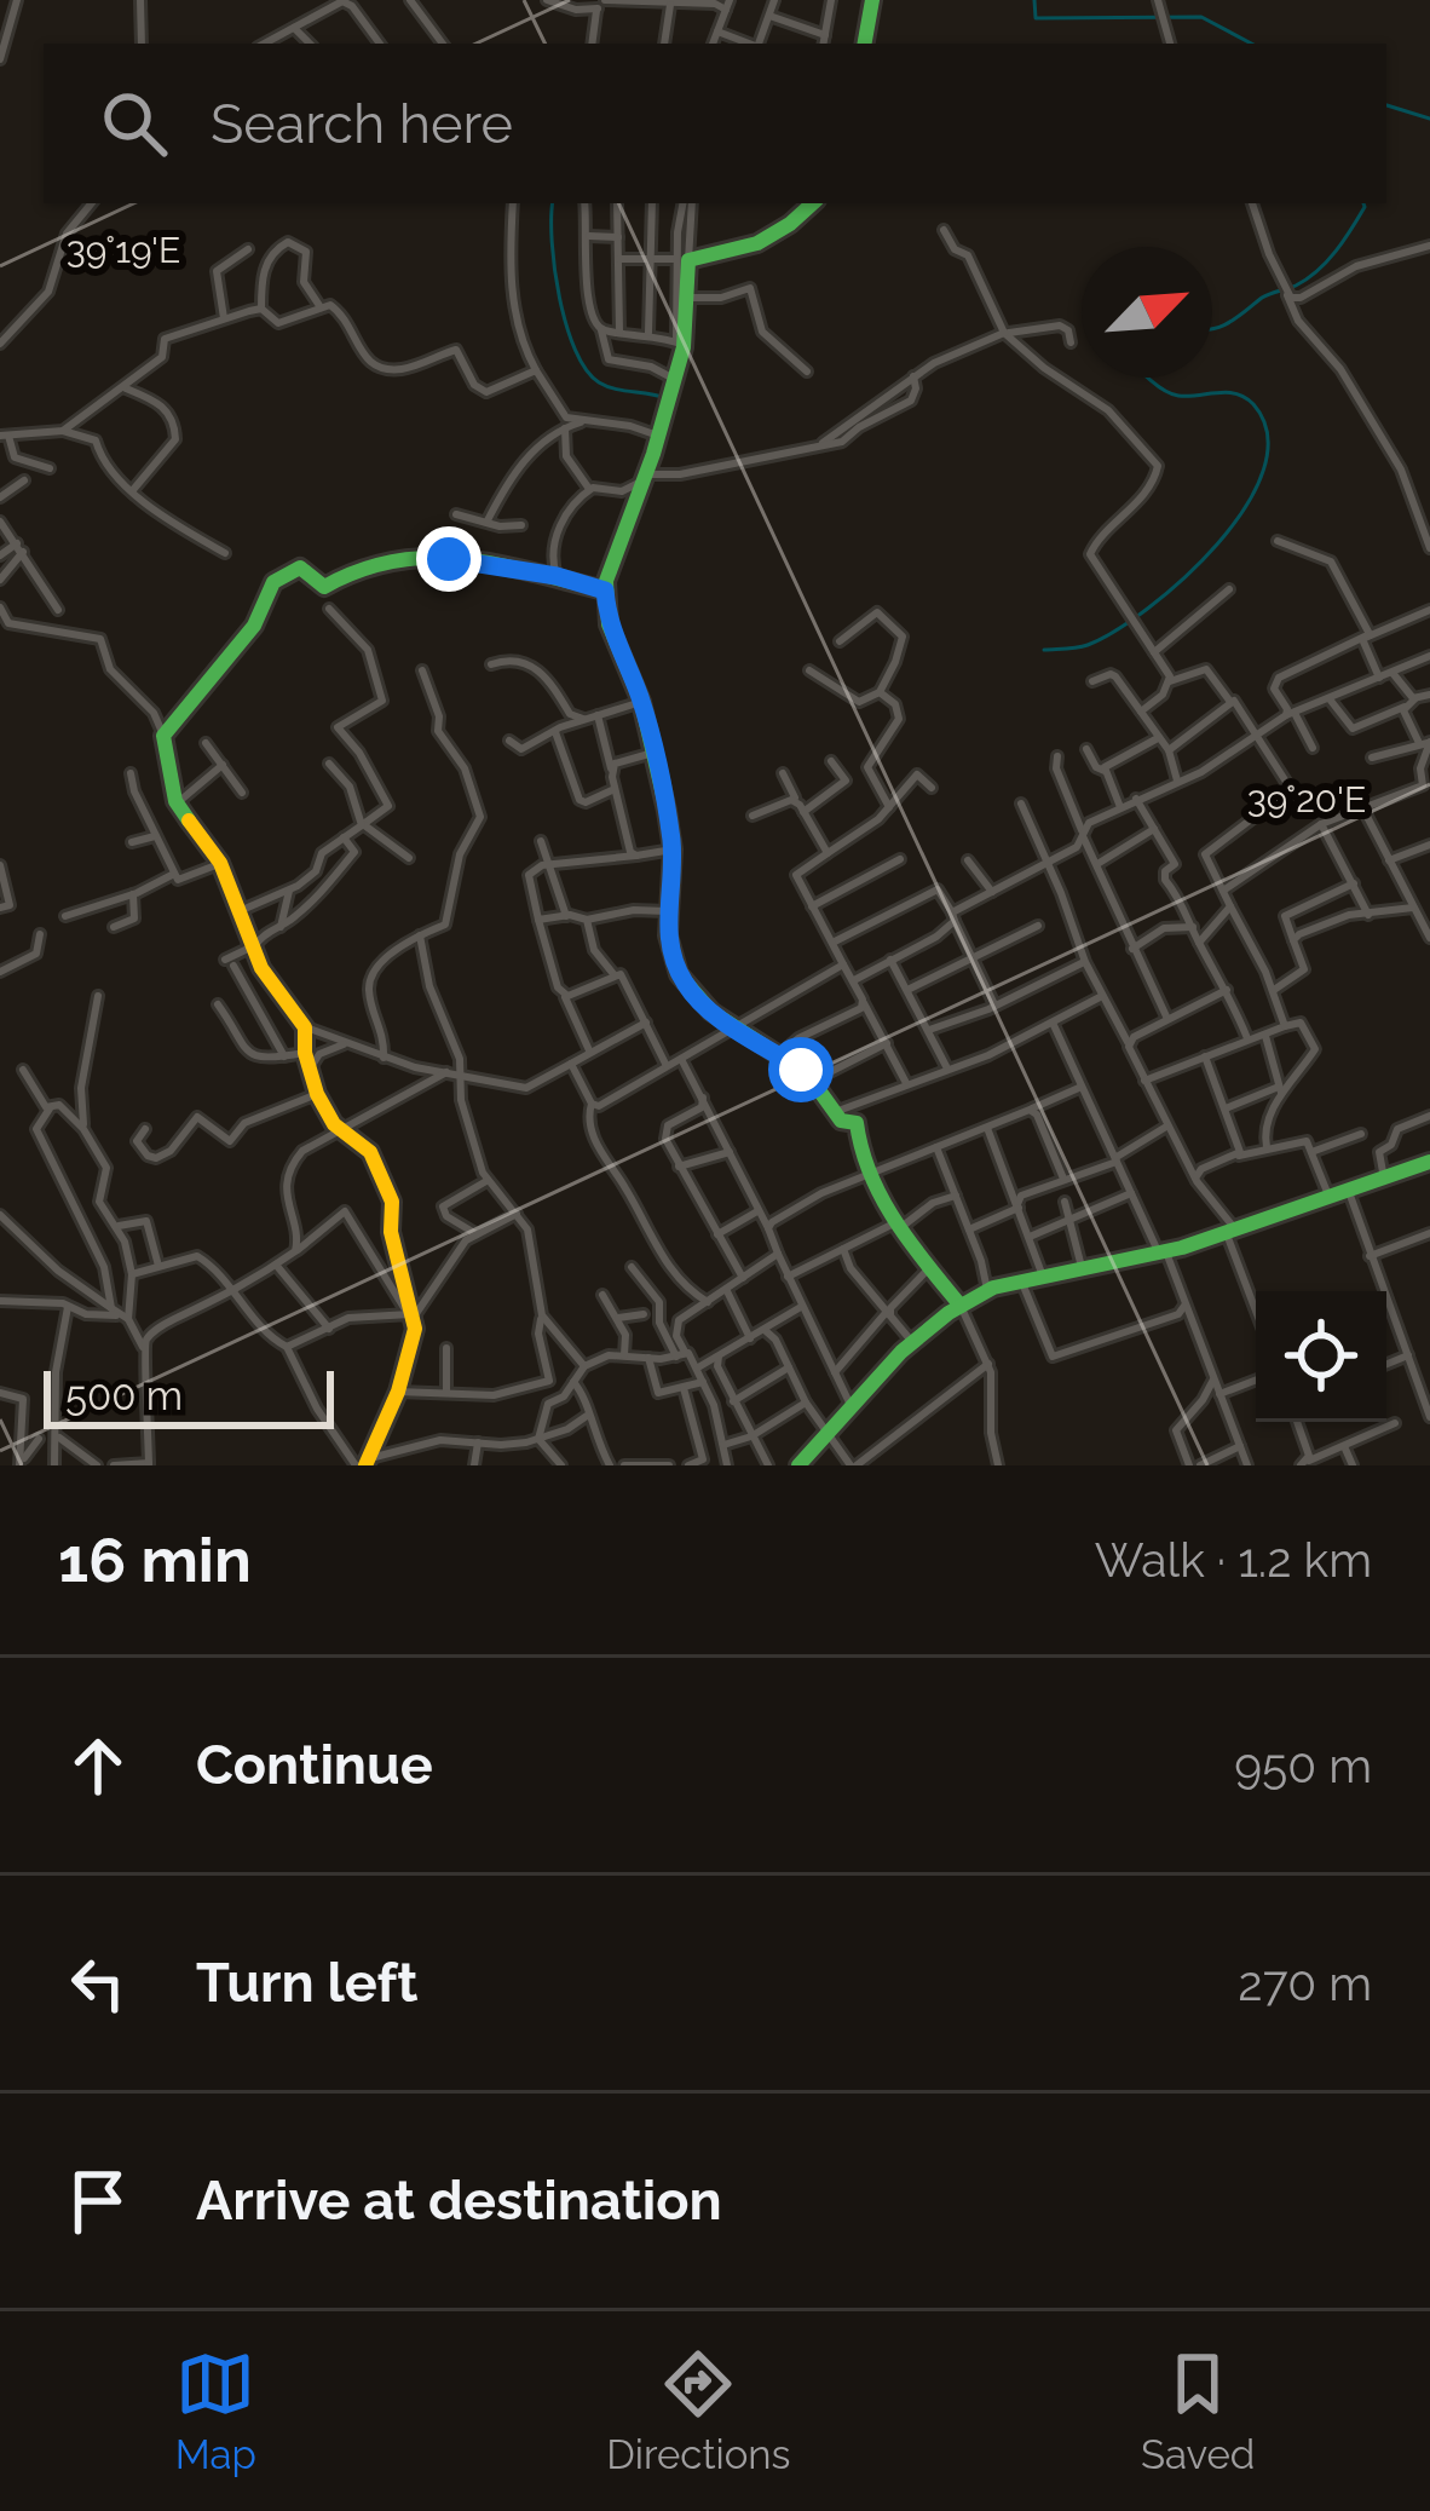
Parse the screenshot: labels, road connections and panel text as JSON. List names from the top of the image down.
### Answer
{
  "scale_bar": "500 m",
  "north": "top right",
  "page": {
    "search": "Search here",
    "scale": "500 m",
    "heading": ["16 min", "Walk · 1.2 km"],
    "list": [
      ["Continue", "950 m"],
      ["Turn left", "270 m"],
      "Arrive at destination"
    ],
    "nav": ["Map", "Directions", "Saved"]
  },
  "coordinates": ["39°19'E", "39°20'E"]
}
